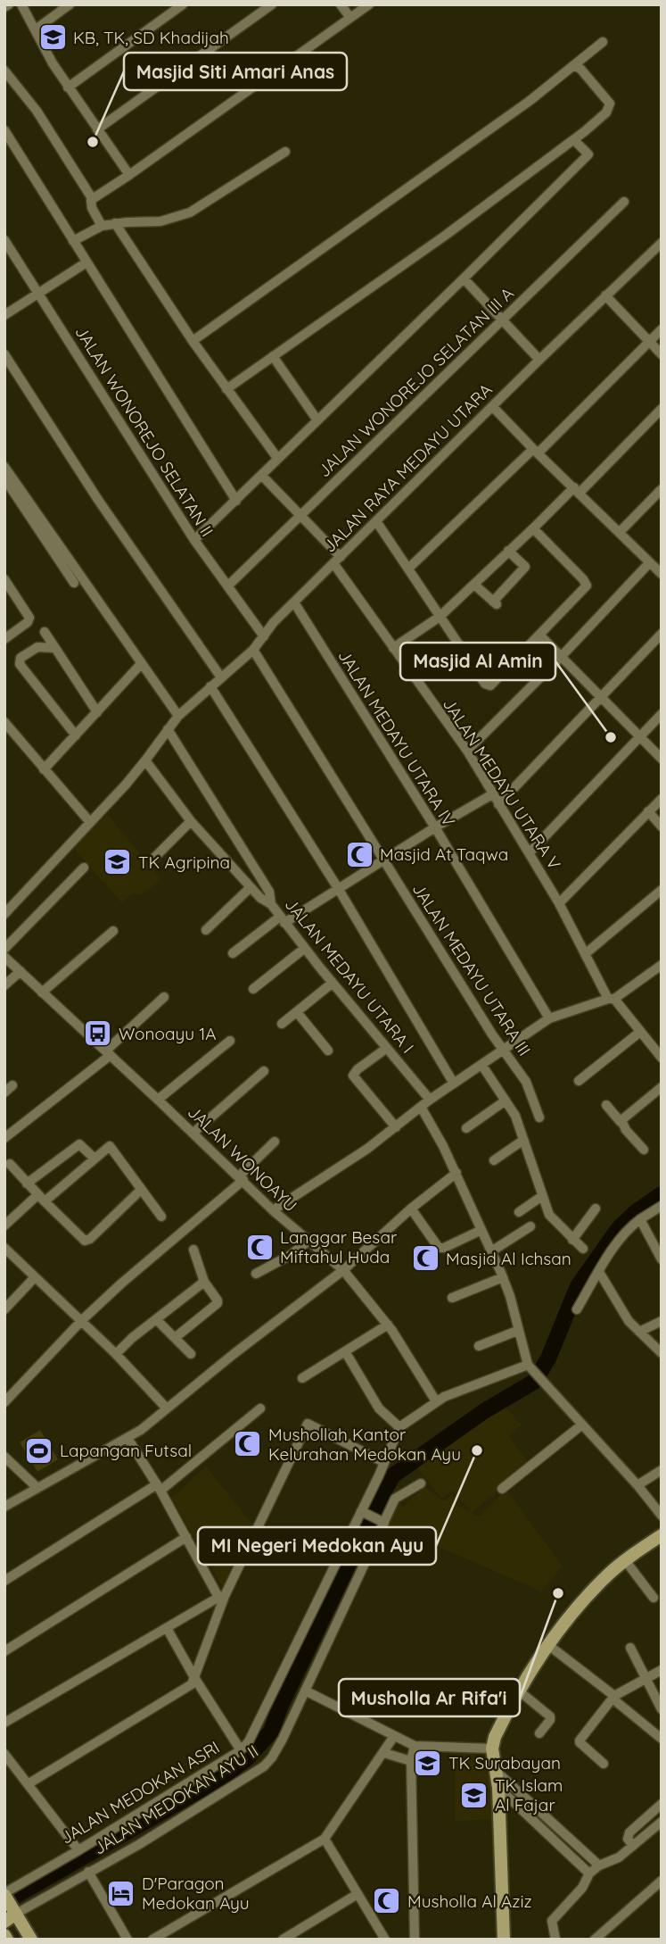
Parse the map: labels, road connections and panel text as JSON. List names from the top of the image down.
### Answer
{
  "streets": {
    "street": [
      "JALAN WONOREJO SELATAN III A",
      "JALAN WONOREJO SELATAN II",
      "JALAN RAYA MEDAYU UTARA",
      "JALAN MEDAYU UTARA IV",
      "JALAN MEDAYU UTARA V",
      "JALAN MEDAYU UTARA III",
      "JALAN MEDAYU UTARA I",
      "JALAN WONOAYU",
      "JALAN MEDOKAN ASRI",
      "JALAN MEDOKAN AYU II"
    ]
  },
  "crossings": [
    ["JALAN WONOREJO SELATAN III A", "JALAN WONOREJO SELATAN II"],
    ["JALAN WONOREJO SELATAN III A", "JALAN MEDAYU UTARA V"],
    ["JALAN WONOREJO SELATAN II", "JALAN RAYA MEDAYU UTARA"],
    ["JALAN RAYA MEDAYU UTARA", "JALAN MEDAYU UTARA IV"],
    ["JALAN RAYA MEDAYU UTARA", "JALAN MEDAYU UTARA V"],
    ["JALAN RAYA MEDAYU UTARA", "JALAN MEDAYU UTARA III"],
    ["JALAN RAYA MEDAYU UTARA", "JALAN MEDAYU UTARA I"],
    ["JALAN MEDOKAN ASRI", "JALAN MEDOKAN AYU II"]
  ],
  "places": {
    "school or university": [
      "KB, TK, SD Khadijah",
      "TK Agripina",
      "TK Surabayan",
      "TK Islam Al Fajar"
    ],
    "other": [
      "Masjid Siti Amari Anas",
      "Masjid Al Amin",
      "MI Negeri Medokan Ayu",
      "Musholla Ar Rifa'i"
    ],
    "mosque": [
      "Masjid At Taqwa",
      "Langgar Besar Miftahul Huda",
      "Masjid Al Ichsan",
      "Mushollah Kantor Kelurahan Medokan Ayu",
      "Musholla Al Aziz"
    ],
    "bus stop": ["Wonoayu 1A"],
    "sports": ["Lapangan Futsal"],
    "hotel": ["D'Paragon Medokan Ayu"]
  }
}
